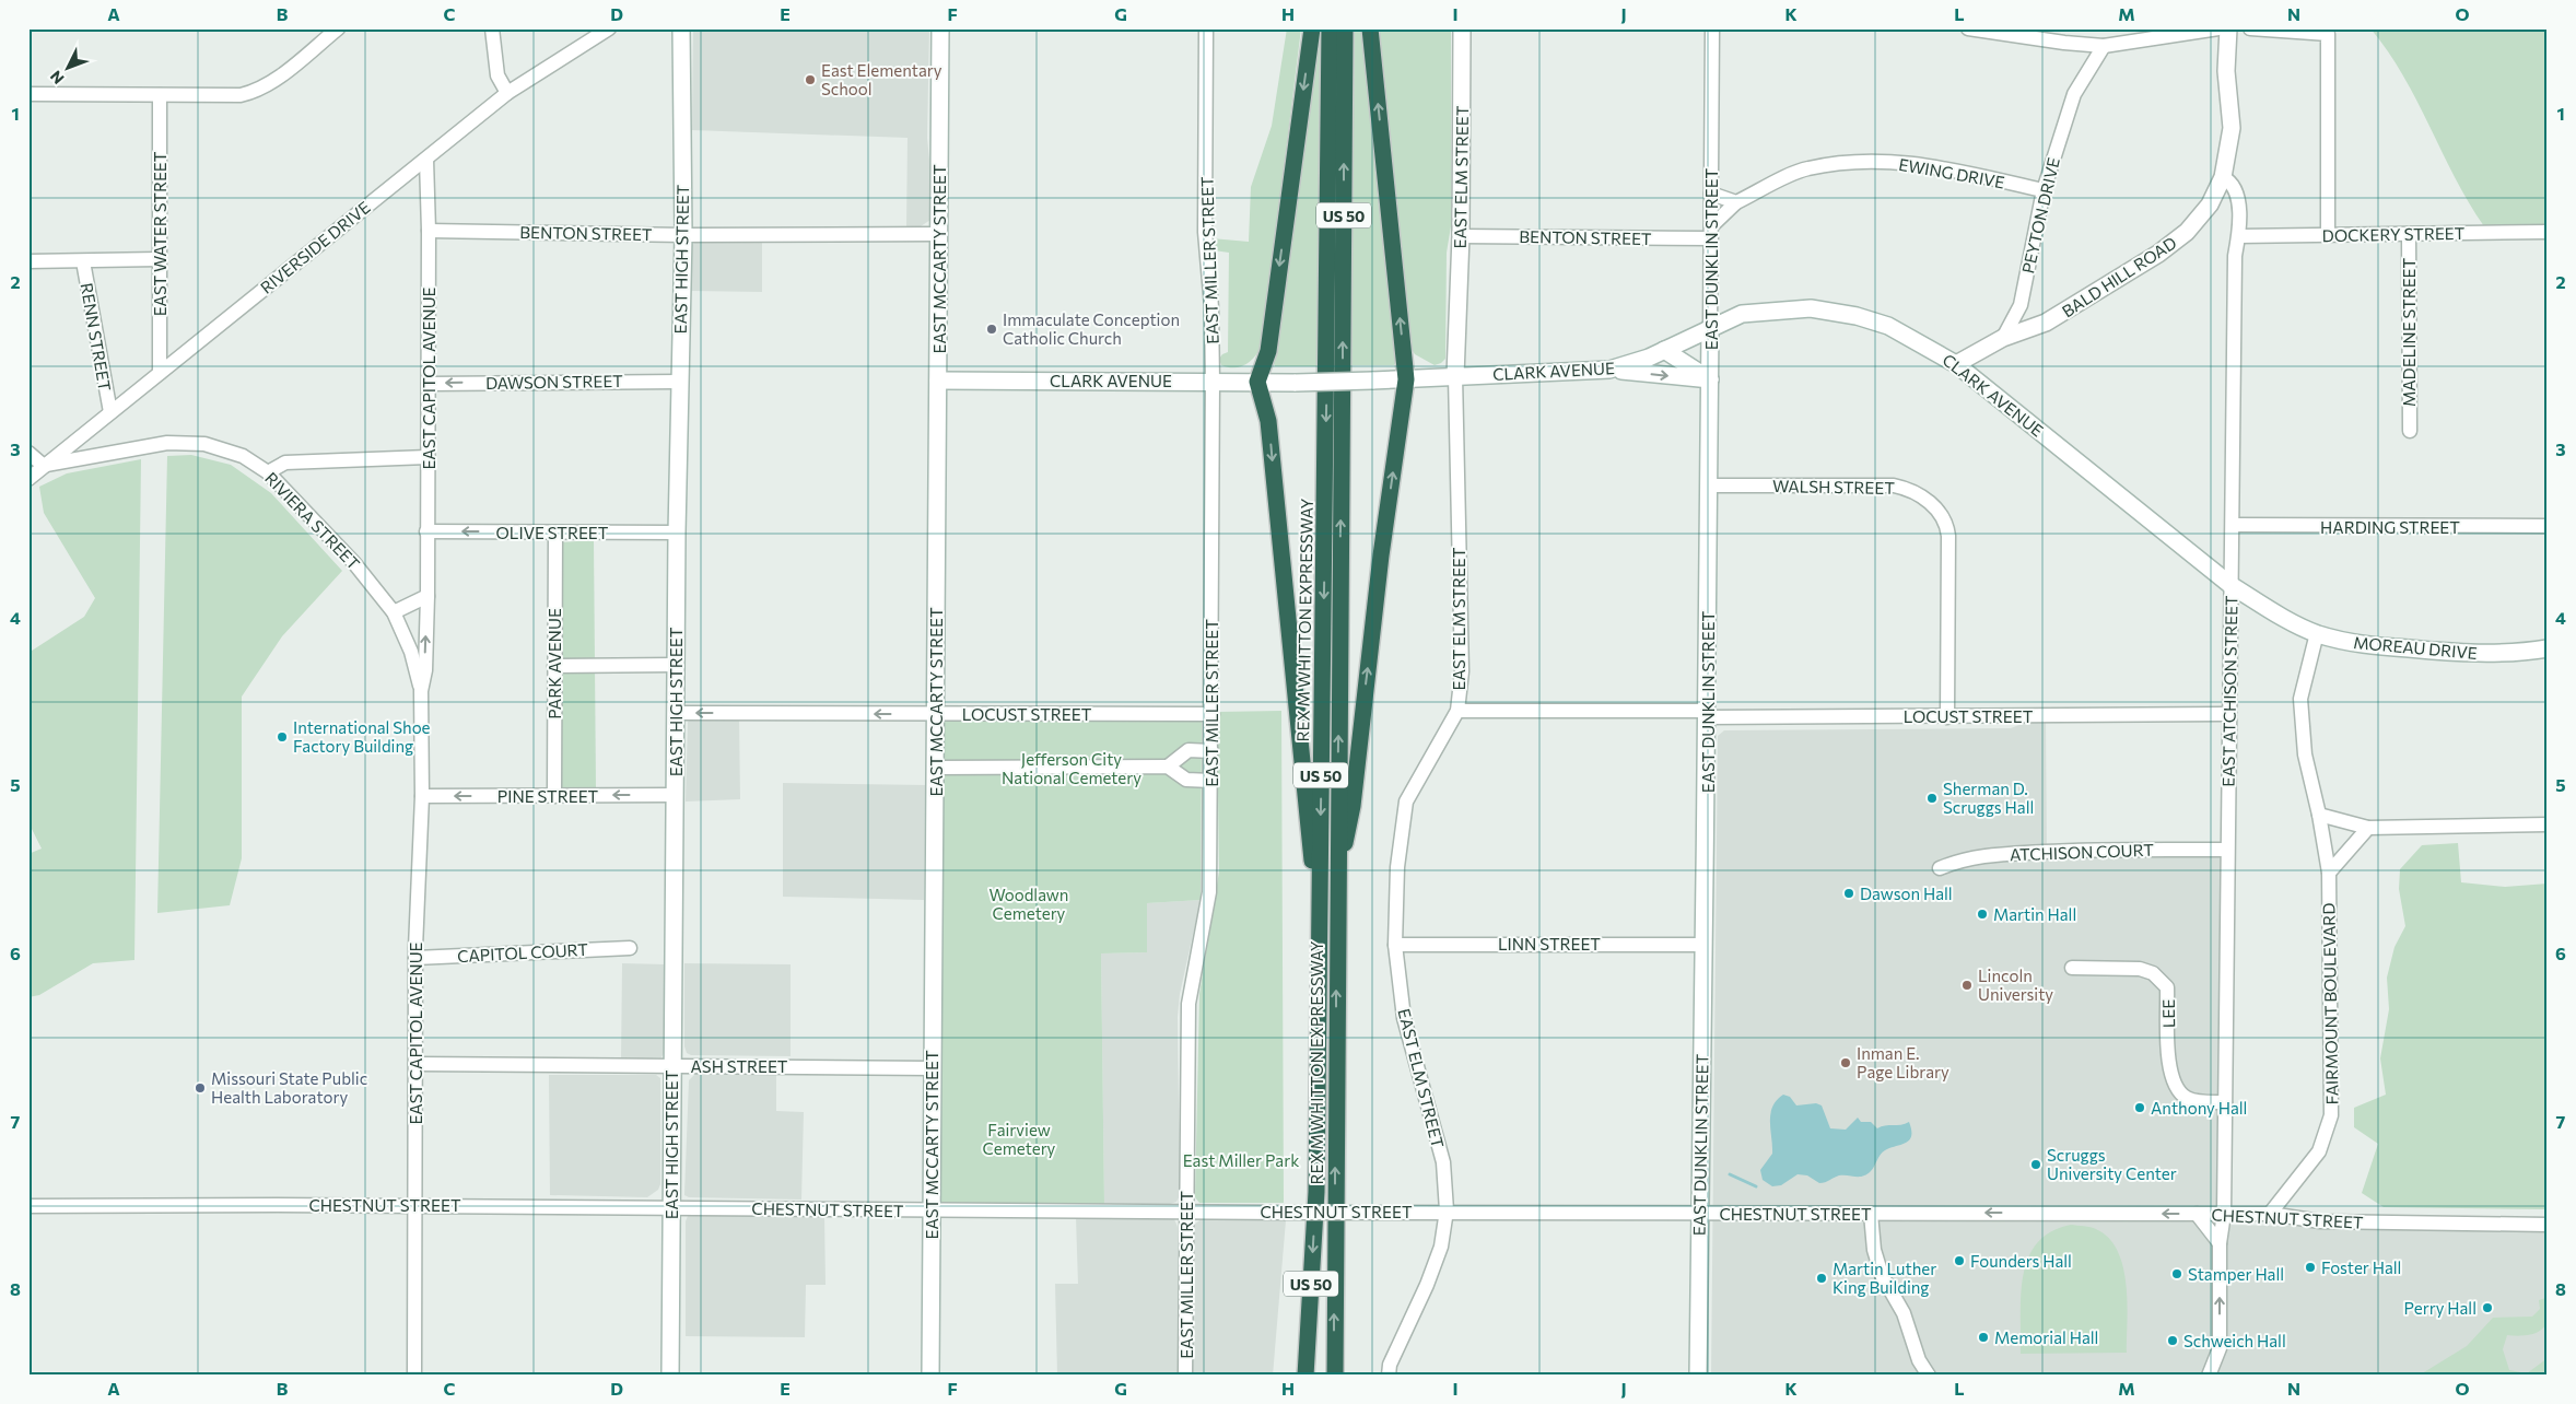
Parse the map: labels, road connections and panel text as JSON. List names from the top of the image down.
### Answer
{
  "streets": {
    "highway": ["US 50", "REX M WHITTON EXPRESSWAY"],
    "main road": [
      "EAST ELM STREET",
      "EAST HIGH STREET",
      "EAST MCCARTY STREET",
      "EAST DUNKLIN STREET",
      "BALD HILL ROAD",
      "CLARK AVENUE",
      "MOREAU DRIVE"
    ],
    "street": [
      "EWING DRIVE",
      "PEYTON DRIVE",
      "BENTON STREET",
      "EAST WATER STREET",
      "DOCKERY STREET",
      "RIVERSIDE DRIVE",
      "EAST MILLER STREET",
      "MADELINE STREET",
      "RENN STREET",
      "EAST CAPITOL AVENUE",
      "DAWSON STREET",
      "WALSH STREET",
      "RIVIERA STREET",
      "HARDING STREET",
      "OLIVE STREET",
      "PARK AVENUE",
      "EAST ATCHISON STREET",
      "LOCUST STREET",
      "PINE STREET",
      "ATCHISON COURT",
      "LINN STREET",
      "CAPITOL COURT",
      "FAIRMOUNT BOULEVARD",
      "LEE",
      "ASH STREET",
      "CHESTNUT STREET"
    ]
  },
  "crossings": [
    ["EWING DRIVE", "PEYTON DRIVE"],
    ["EWING DRIVE", "BENTON STREET"],
    ["EWING DRIVE", "EAST DUNKLIN STREET"],
    ["EAST ELM STREET", "BENTON STREET"],
    ["EAST ELM STREET", "CLARK AVENUE"],
    ["EAST ELM STREET", "LOCUST STREET"],
    ["EAST ELM STREET", "LINN STREET"],
    ["EAST ELM STREET", "CHESTNUT STREET"],
    ["PEYTON DRIVE", "BALD HILL ROAD"],
    ["BENTON STREET", "EAST HIGH STREET"],
    ["BENTON STREET", "EAST MCCARTY STREET"],
    ["BENTON STREET", "EAST DUNKLIN STREET"],
    ["BENTON STREET", "EAST CAPITOL AVENUE"],
    ["EAST WATER STREET", "RIVERSIDE DRIVE"],
    ["DOCKERY STREET", "MADELINE STREET"],
    ["DOCKERY STREET", "EAST ATCHISON STREET"],
    ["RIVERSIDE DRIVE", "RENN STREET"],
    ["RIVERSIDE DRIVE", "EAST CAPITOL AVENUE"],
    ["RIVERSIDE DRIVE", "RIVIERA STREET"],
    ["EAST HIGH STREET", "DAWSON STREET"],
    ["EAST HIGH STREET", "OLIVE STREET"],
    ["EAST HIGH STREET", "LOCUST STREET"],
    ["EAST HIGH STREET", "PINE STREET"],
    ["EAST HIGH STREET", "ASH STREET"],
    ["EAST HIGH STREET", "CHESTNUT STREET"],
    ["EAST MCCARTY STREET", "CLARK AVENUE"],
    ["EAST MCCARTY STREET", "LOCUST STREET"],
    ["EAST MCCARTY STREET", "ASH STREET"],
    ["EAST MCCARTY STREET", "CHESTNUT STREET"],
    ["EAST DUNKLIN STREET", "CLARK AVENUE"],
    ["EAST DUNKLIN STREET", "WALSH STREET"],
    ["EAST DUNKLIN STREET", "LOCUST STREET"],
    ["EAST DUNKLIN STREET", "LINN STREET"],
    ["EAST DUNKLIN STREET", "CHESTNUT STREET"],
    ["EAST MILLER STREET", "CLARK AVENUE"],
    ["EAST MILLER STREET", "LOCUST STREET"],
    ["EAST MILLER STREET", "CHESTNUT STREET"],
    ["BALD HILL ROAD", "EAST ATCHISON STREET"],
    ["CLARK AVENUE", "MOREAU DRIVE"],
    ["CLARK AVENUE", "EAST ATCHISON STREET"],
    ["EAST CAPITOL AVENUE", "DAWSON STREET"],
    ["EAST CAPITOL AVENUE", "RIVIERA STREET"],
    ["EAST CAPITOL AVENUE", "OLIVE STREET"],
    ["EAST CAPITOL AVENUE", "PINE STREET"],
    ["EAST CAPITOL AVENUE", "CAPITOL COURT"],
    ["EAST CAPITOL AVENUE", "ASH STREET"],
    ["EAST CAPITOL AVENUE", "CHESTNUT STREET"],
    ["WALSH STREET", "LOCUST STREET"],
    ["HARDING STREET", "EAST ATCHISON STREET"],
    ["OLIVE STREET", "PARK AVENUE"],
    ["MOREAU DRIVE", "EAST ATCHISON STREET"],
    ["MOREAU DRIVE", "FAIRMOUNT BOULEVARD"],
    ["PARK AVENUE", "PINE STREET"],
    ["EAST ATCHISON STREET", "LOCUST STREET"],
    ["EAST ATCHISON STREET", "ATCHISON COURT"],
    ["EAST ATCHISON STREET", "LEE"],
    ["EAST ATCHISON STREET", "CHESTNUT STREET"],
    ["FAIRMOUNT BOULEVARD", "CHESTNUT STREET"]
  ],
  "one_way": ["DAWSON STREET", "OLIVE STREET", "PINE STREET"],
  "parks": [
    "Jefferson City National Cemetery",
    "Woodlawn Cemetery",
    "Fairview Cemetery",
    "East Miller Park"
  ],
  "places": [
    "East Elementary School",
    "Immaculate Conception Catholic Church",
    "International Shoe Factory Building",
    "Sherman D. Scruggs Hall",
    "Dawson Hall",
    "Martin Hall",
    "Lincoln University",
    "Inman E. Page Library",
    "Missouri State Public Health Laboratory",
    "Anthony Hall",
    "Scruggs University Center",
    "Founders Hall",
    "Foster Hall",
    "Stamper Hall",
    "Martin Luther King Building",
    "Perry Hall",
    "Memorial Hall",
    "Schweich Hall"
  ],
  "north": "bottom left",
  "grid": {
    "columns": [
      "A",
      "B",
      "C",
      "D",
      "E",
      "F",
      "G",
      "H",
      "I",
      "J",
      "K",
      "L",
      "M",
      "N",
      "O"
    ],
    "rows": [
      "1",
      "2",
      "3",
      "4",
      "5",
      "6",
      "7",
      "8"
    ]
  }
}
